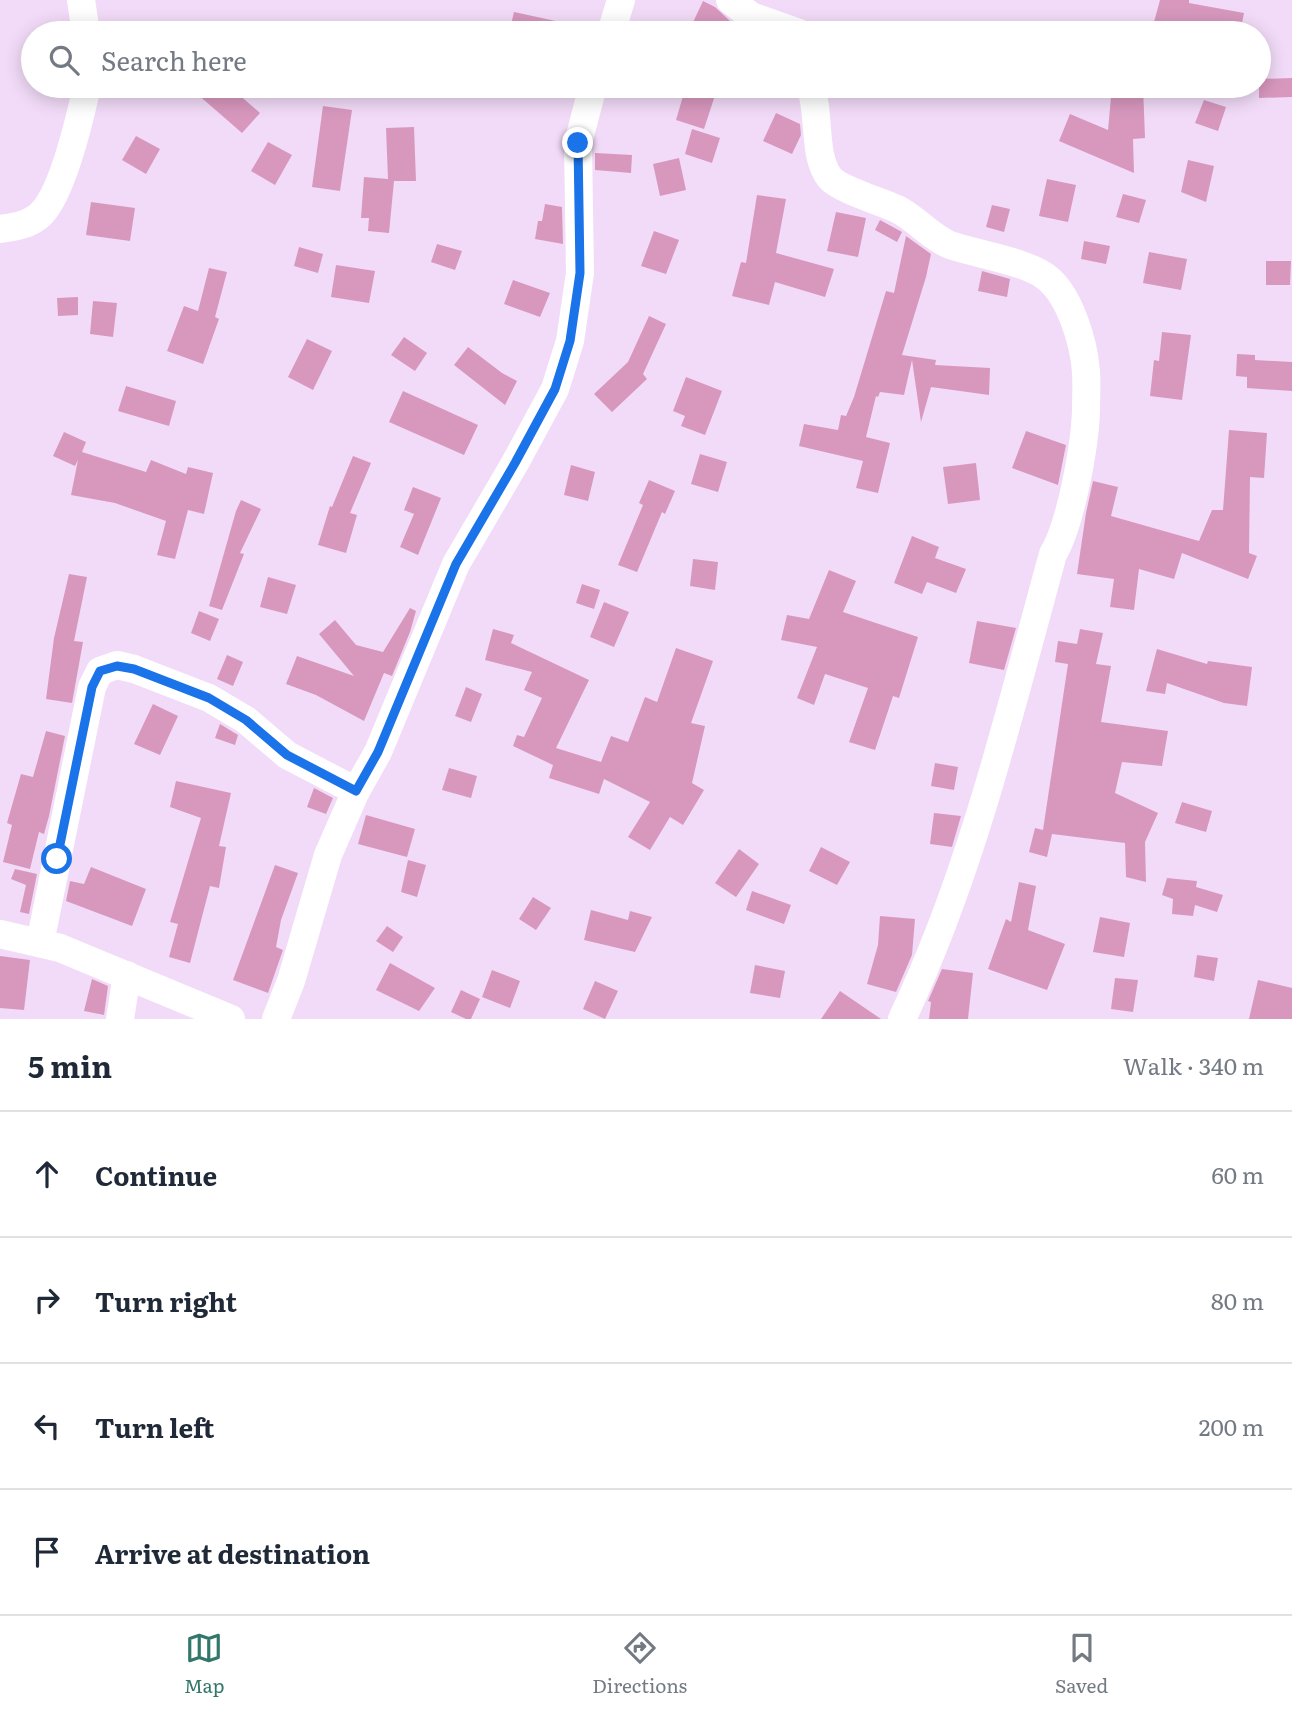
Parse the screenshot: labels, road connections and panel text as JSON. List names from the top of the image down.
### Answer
{
  "page": {
    "search": "Search here",
    "heading": ["5 min", "Walk · 340 m"],
    "list": [
      ["Continue", "60 m"],
      ["Turn right", "80 m"],
      ["Turn left", "200 m"],
      "Arrive at destination"
    ],
    "nav": ["Map", "Directions", "Saved"]
  }
}
